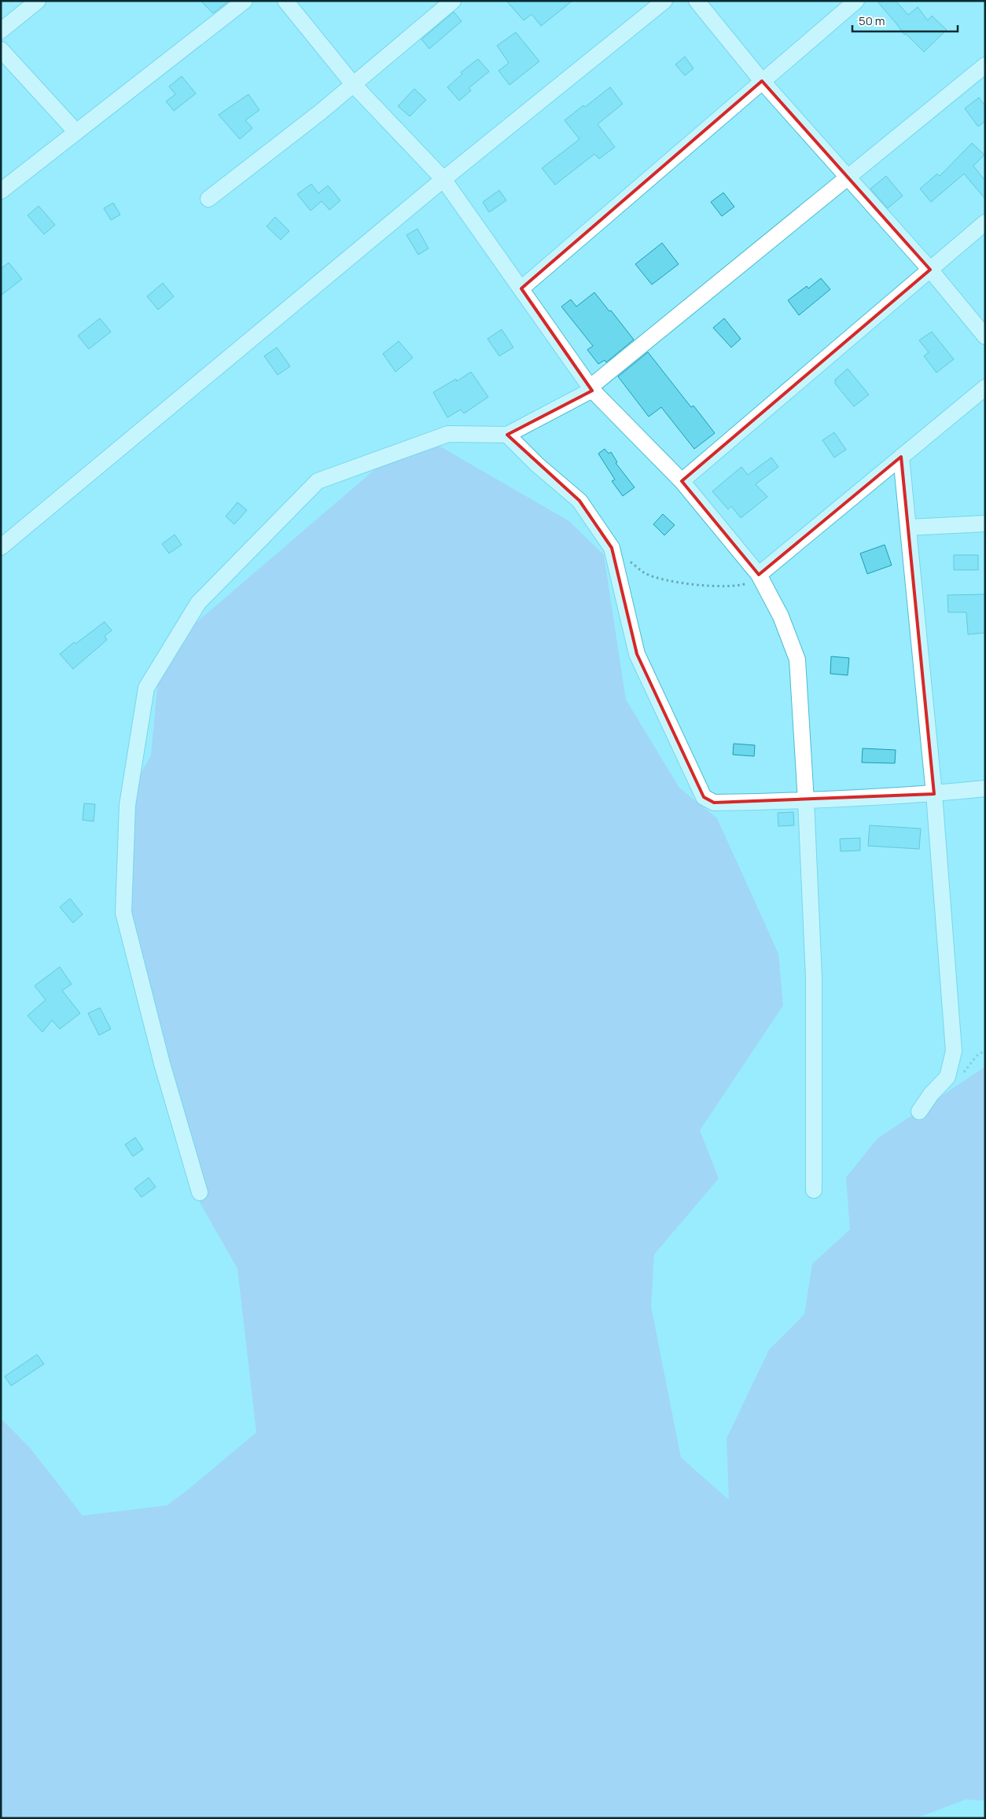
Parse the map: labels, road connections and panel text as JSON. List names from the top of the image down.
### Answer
{
  "scale_bar": "50 m"
}
